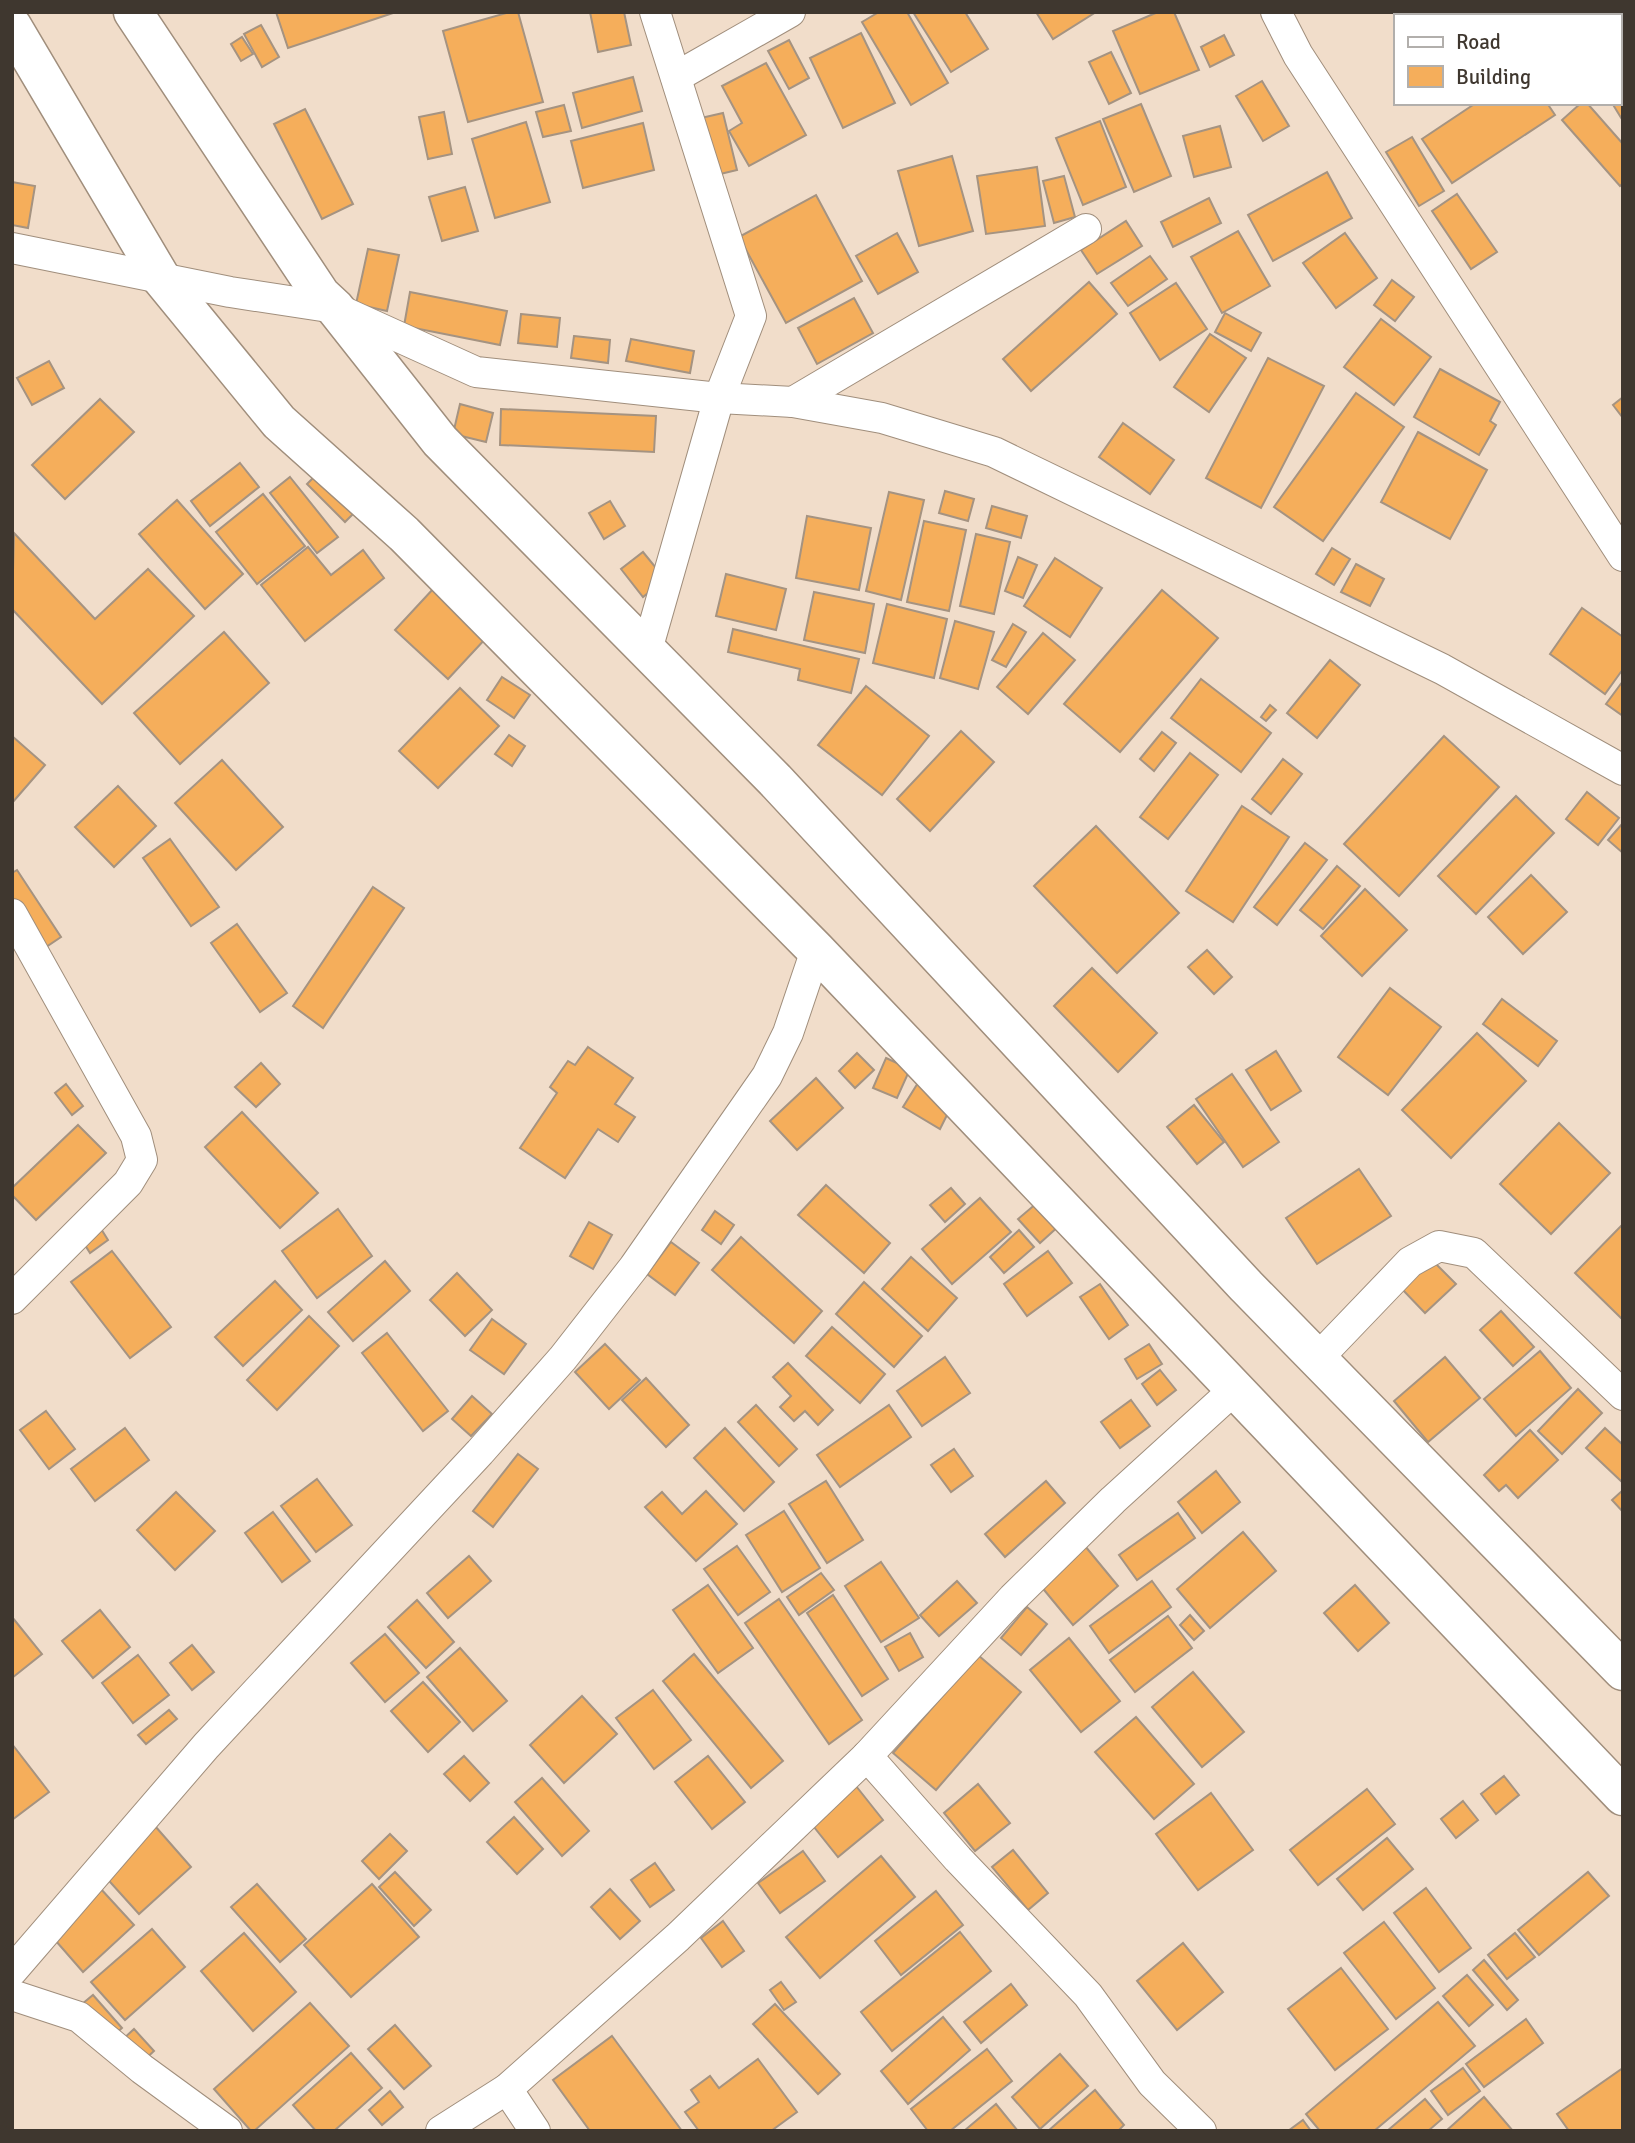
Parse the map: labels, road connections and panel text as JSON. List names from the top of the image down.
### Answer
{
  "legend": ["Road", "Building"]
}
